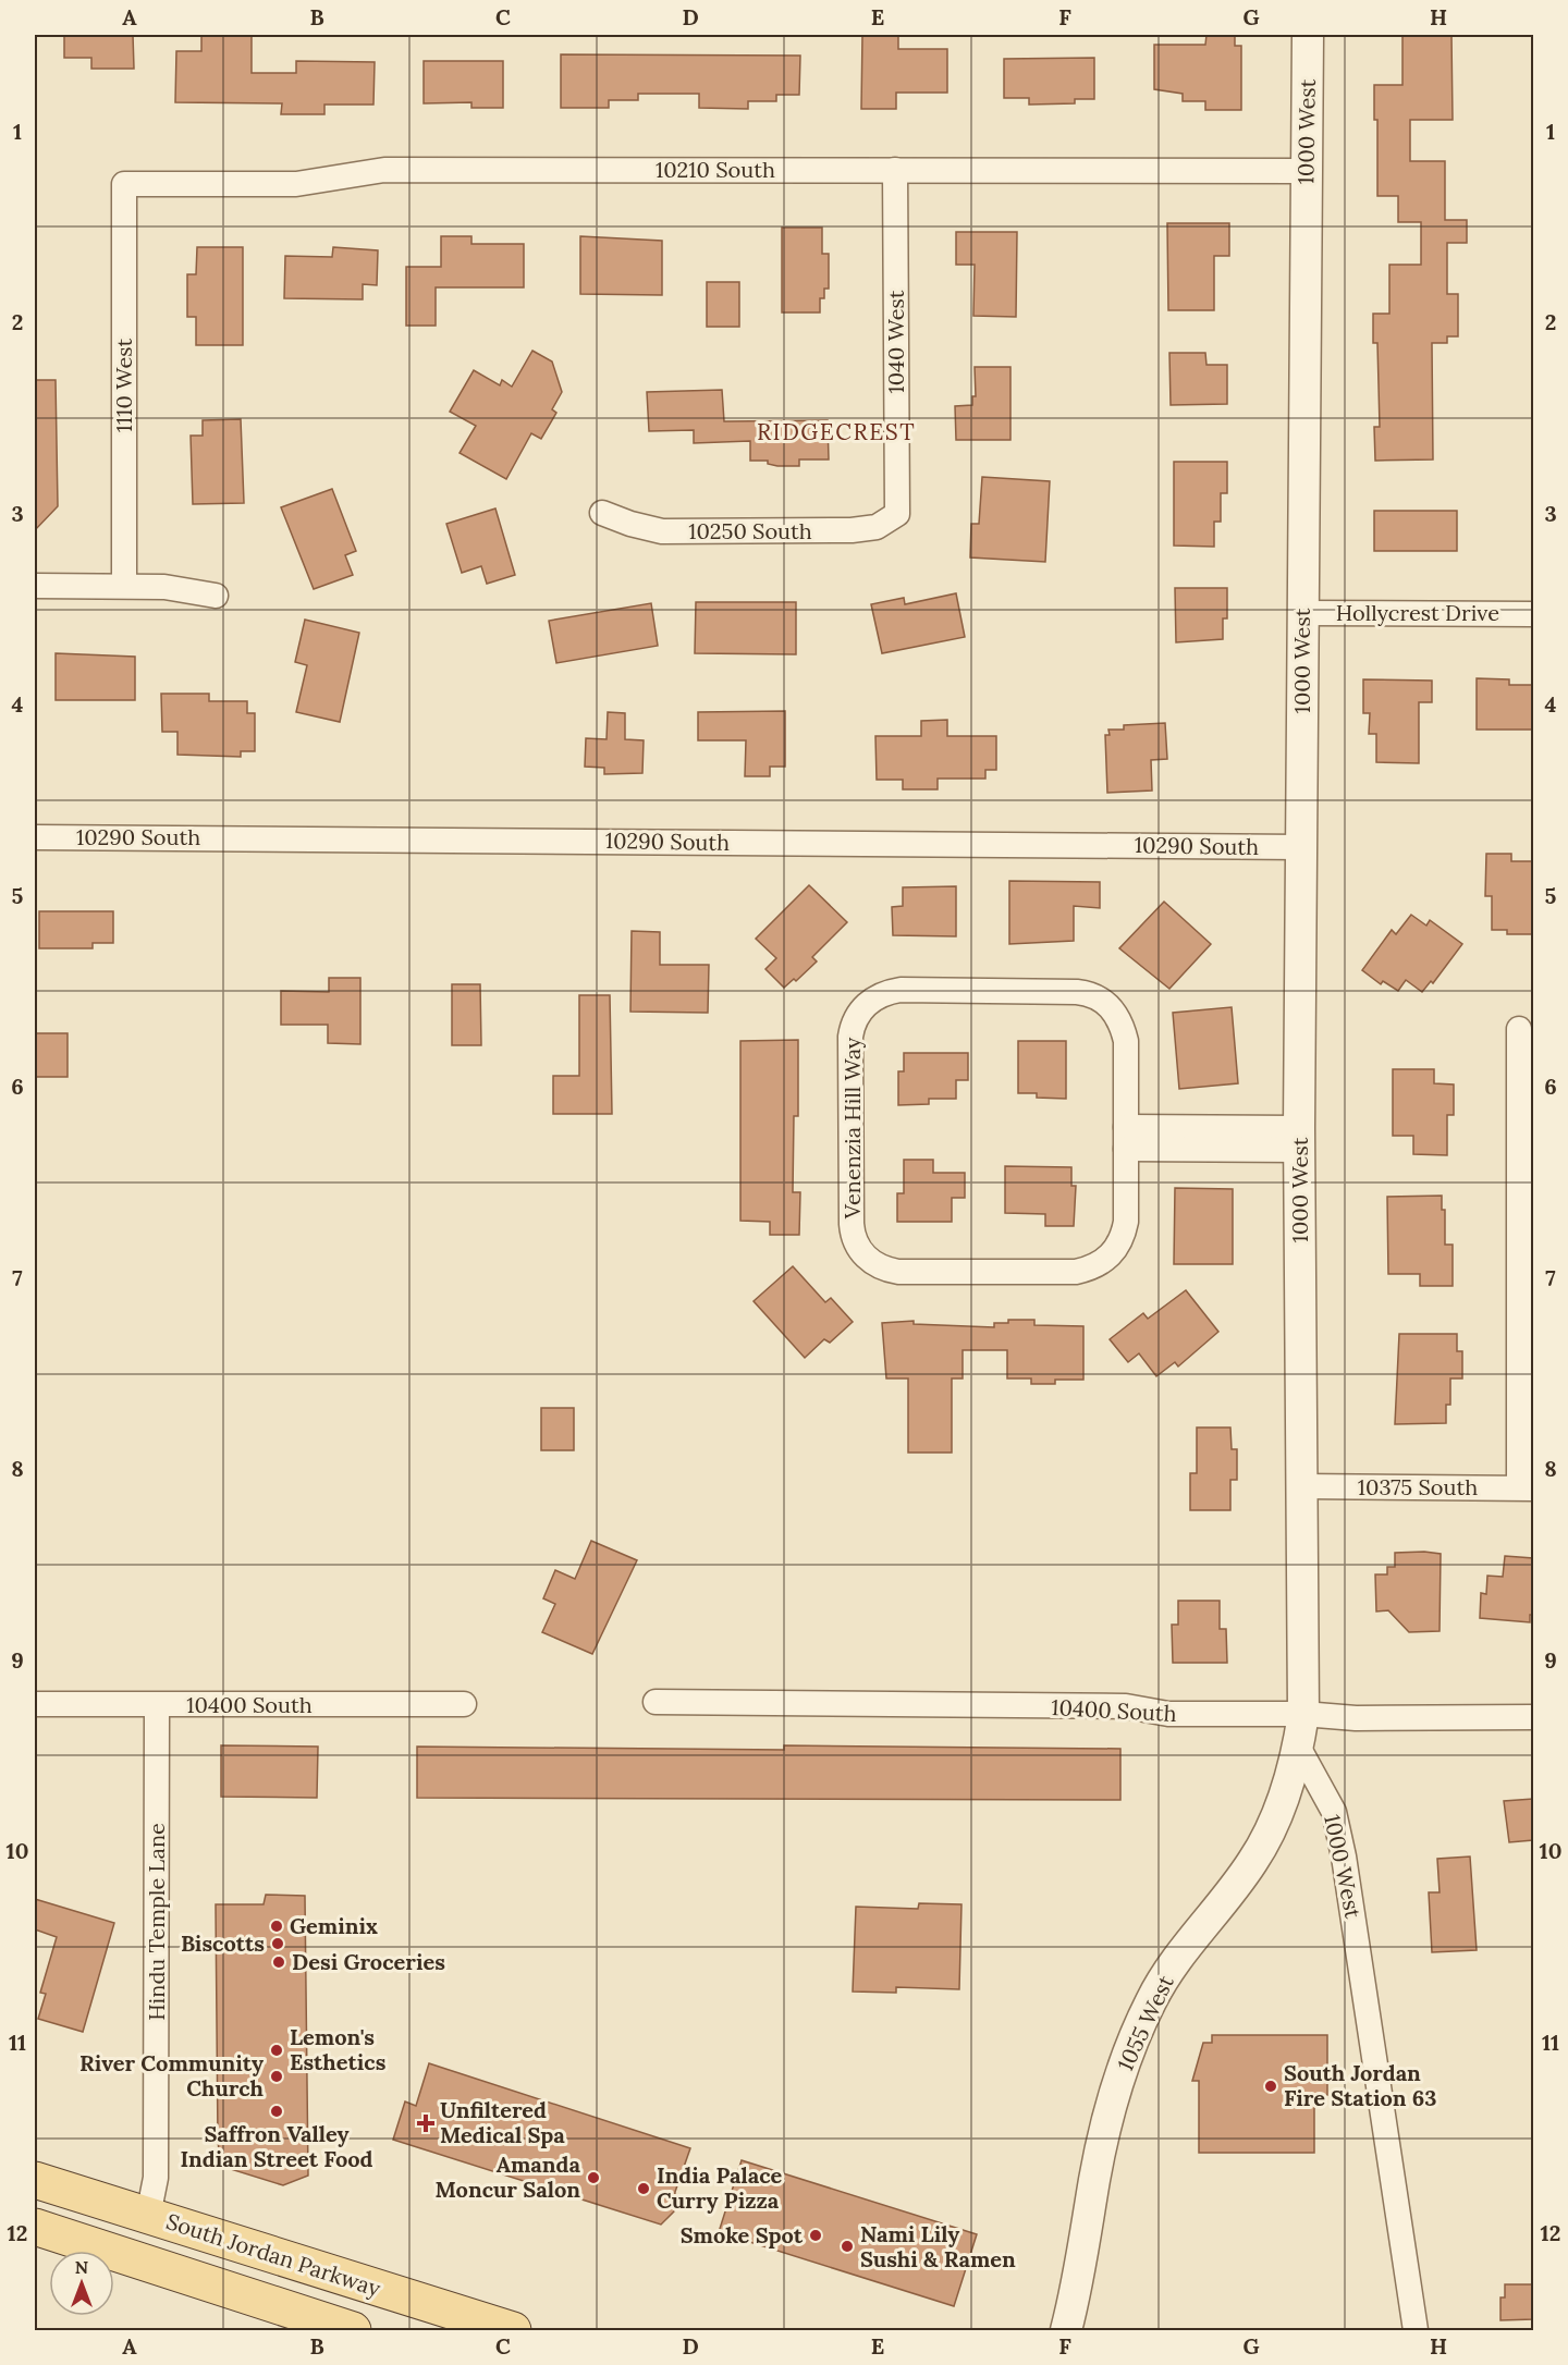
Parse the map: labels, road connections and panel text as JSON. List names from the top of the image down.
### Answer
{
  "streets": {
    "main road": ["South Jordan Parkway"],
    "street": [
      "1000 West",
      "10210 South",
      "1040 West",
      "1110 West",
      "10250 South",
      "Hollycrest Drive",
      "10290 South",
      "Venenzia Hill Way",
      "10375 South",
      "10400 South",
      "Hindu Temple Lane",
      "1055 West"
    ]
  },
  "crossings": [
    ["1000 West", "10210 South"],
    ["1000 West", "Hollycrest Drive"],
    ["1000 West", "10290 South"],
    ["1000 West", "10375 South"],
    ["1000 West", "10400 South"],
    ["1000 West", "1055 West"],
    ["10210 South", "1040 West"],
    ["10210 South", "1110 West"],
    ["1040 West", "10250 South"],
    ["10400 South", "Hindu Temple Lane"],
    ["Hindu Temple Lane", "South Jordan Parkway"]
  ],
  "districts": ["RIDGECREST"],
  "places": {
    "other": [
      "Geminix",
      "Biscotts",
      "Desi Groceries",
      "Lemon's Esthetics",
      "River Community Church",
      "South Jordan Fire Station 63",
      "Saffron Valley Indian Street Food",
      "Amanda Moncur Salon",
      "India Palace Curry Pizza",
      "Smoke Spot",
      "Nami Lily Sushi & Ramen"
    ],
    "health": ["Unfiltered Medical Spa"]
  },
  "north": "top",
  "grid": {
    "columns": [
      "A",
      "B",
      "C",
      "D",
      "E",
      "F",
      "G",
      "H"
    ],
    "rows": [
      "1",
      "2",
      "3",
      "4",
      "5",
      "6",
      "7",
      "8",
      "9",
      "10",
      "11",
      "12"
    ]
  }
}
